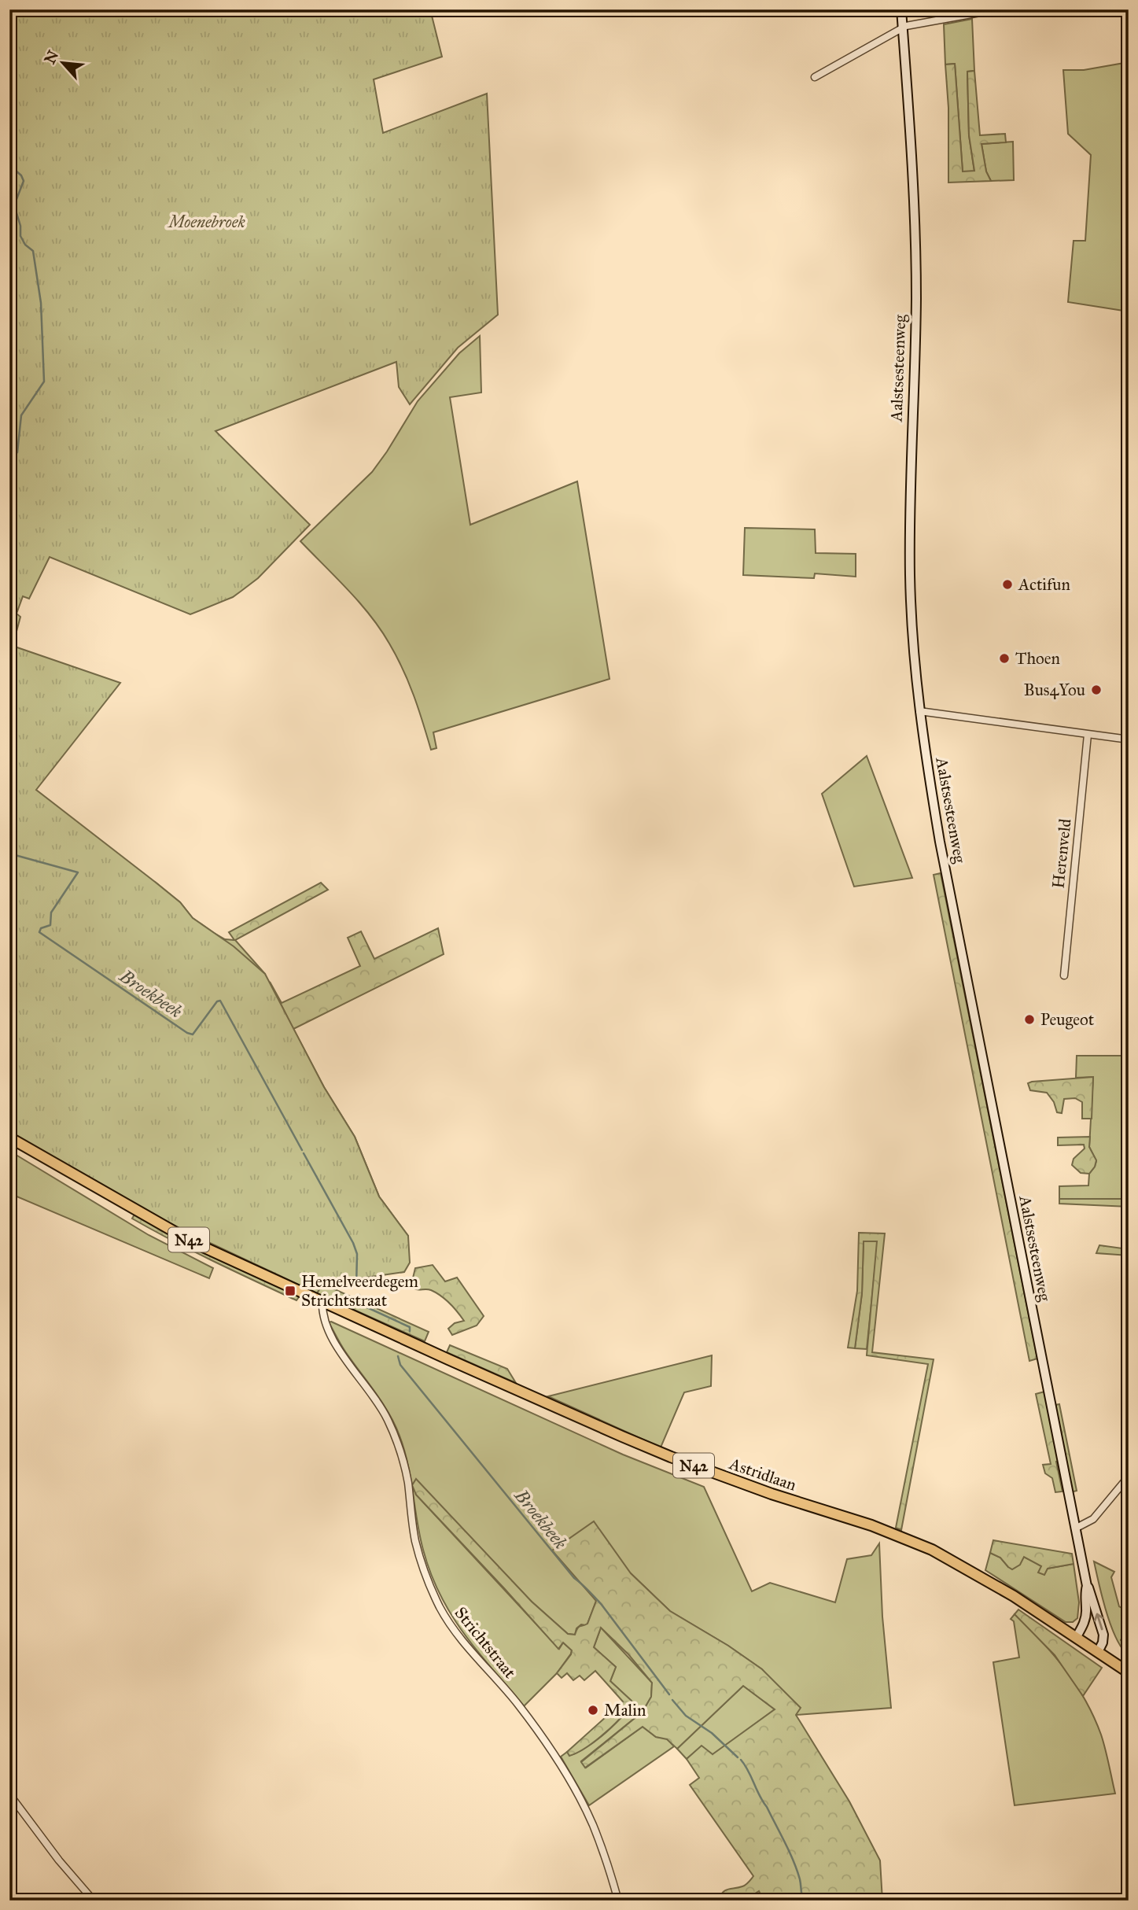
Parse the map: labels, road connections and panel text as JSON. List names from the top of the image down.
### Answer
{
  "streets": {
    "main road": ["Aalstsesteenweg", "N42", "Astridlaan"],
    "street": ["Herenveld", "Strichtstraat"]
  },
  "crossings": [
    ["Aalstsesteenweg", "Astridlaan"],
    ["N42", "Astridlaan"],
    ["N42", "Strichtstraat"],
    ["Astridlaan", "Strichtstraat"]
  ],
  "water": ["Broekbeek"],
  "parks": ["Moenebroek"],
  "places": {
    "other": [
      "Actifun",
      "Thoen",
      "Bus4You",
      "Peugeot",
      "Malin"
    ],
    "transit": ["Hemelveerdegem Strichtstraat"]
  },
  "north": "top left"
}
